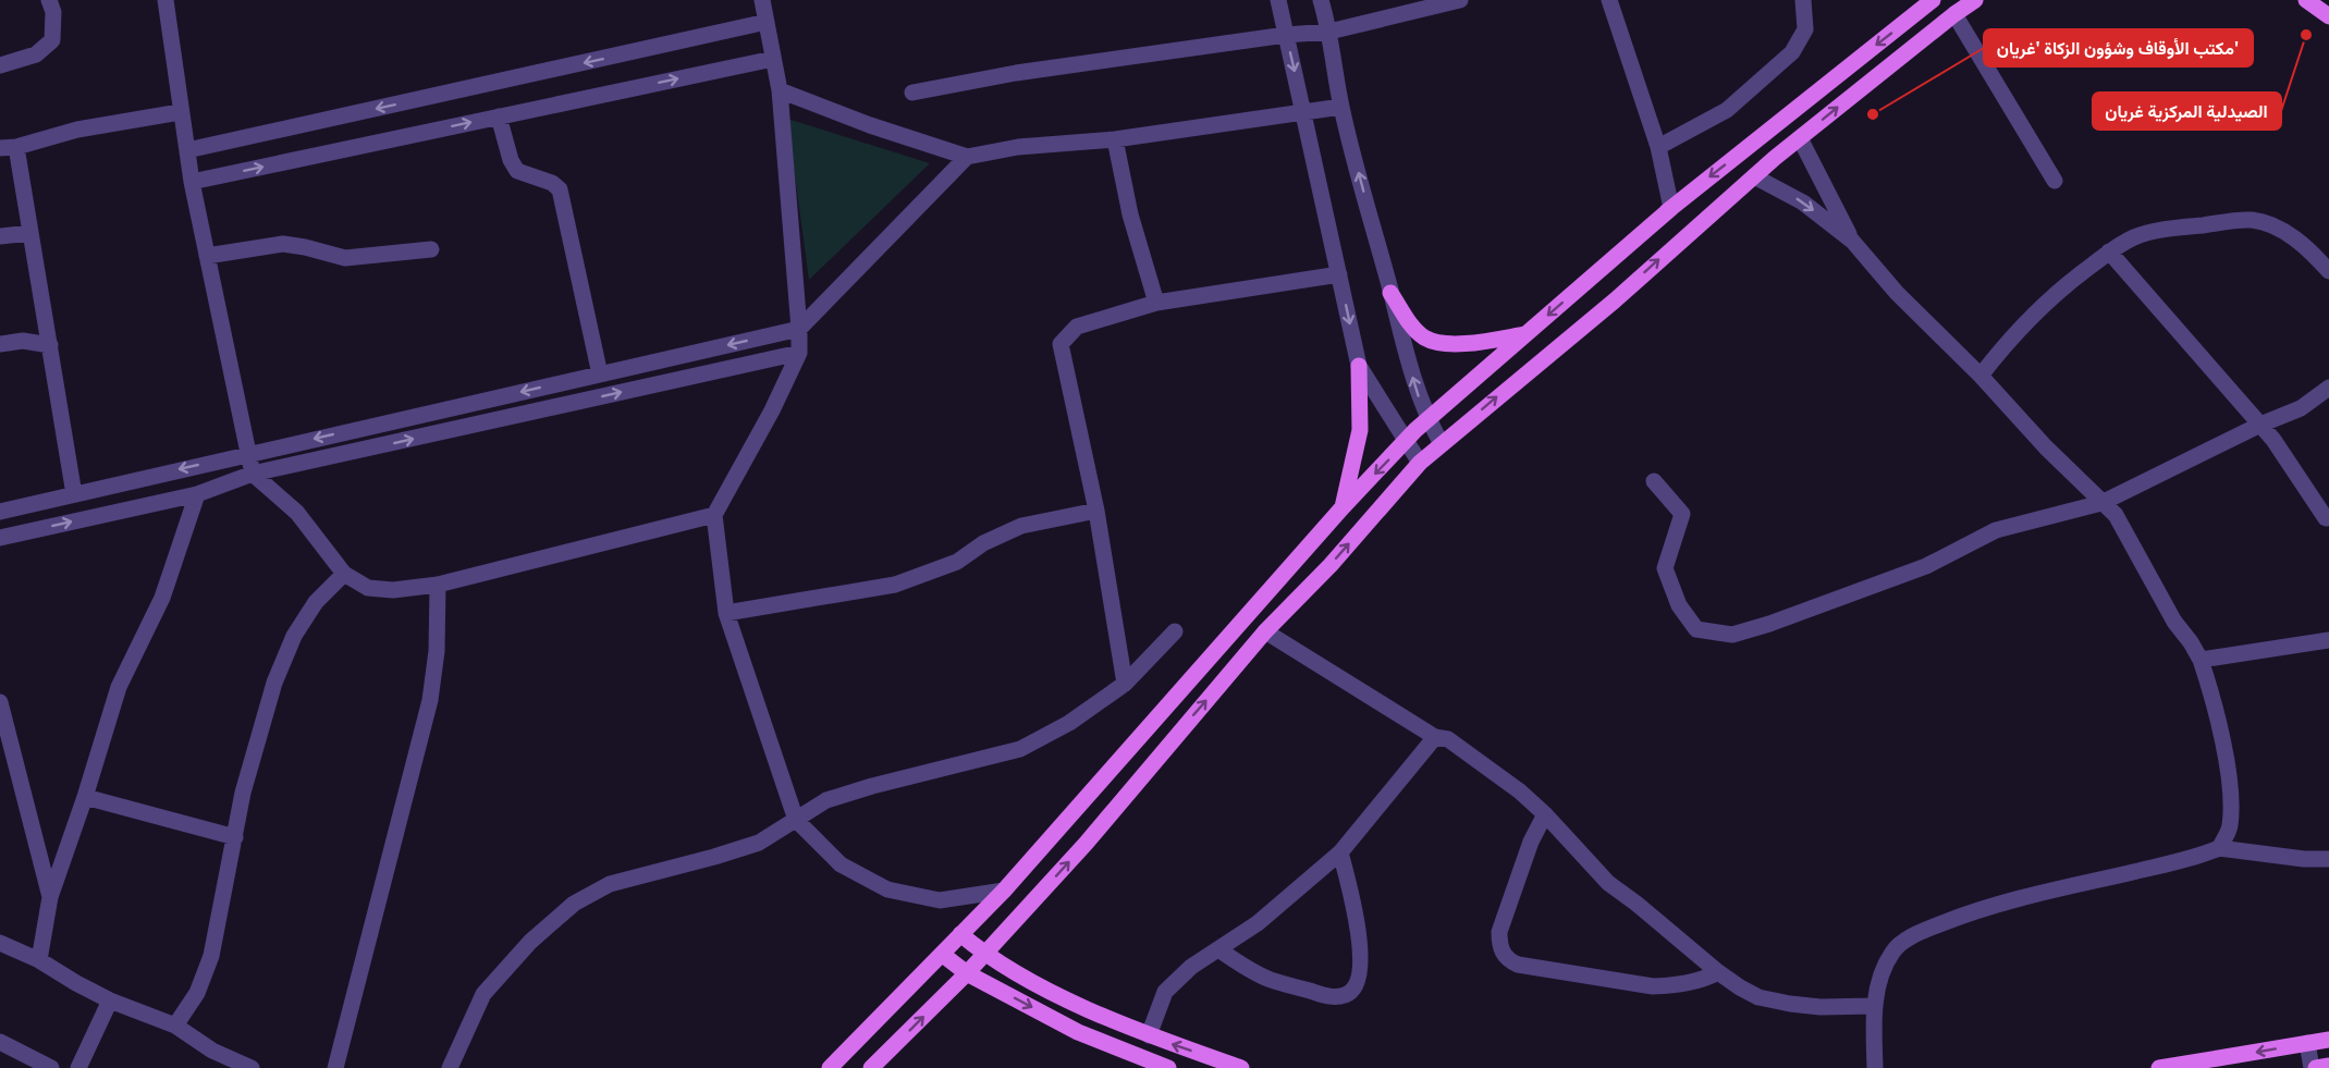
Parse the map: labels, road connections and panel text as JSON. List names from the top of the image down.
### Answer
{
  "places": ["الصيدلية المركزية غريان", "مكتب الأوقاف وشؤون الزكاة 'غريان'"]
}
